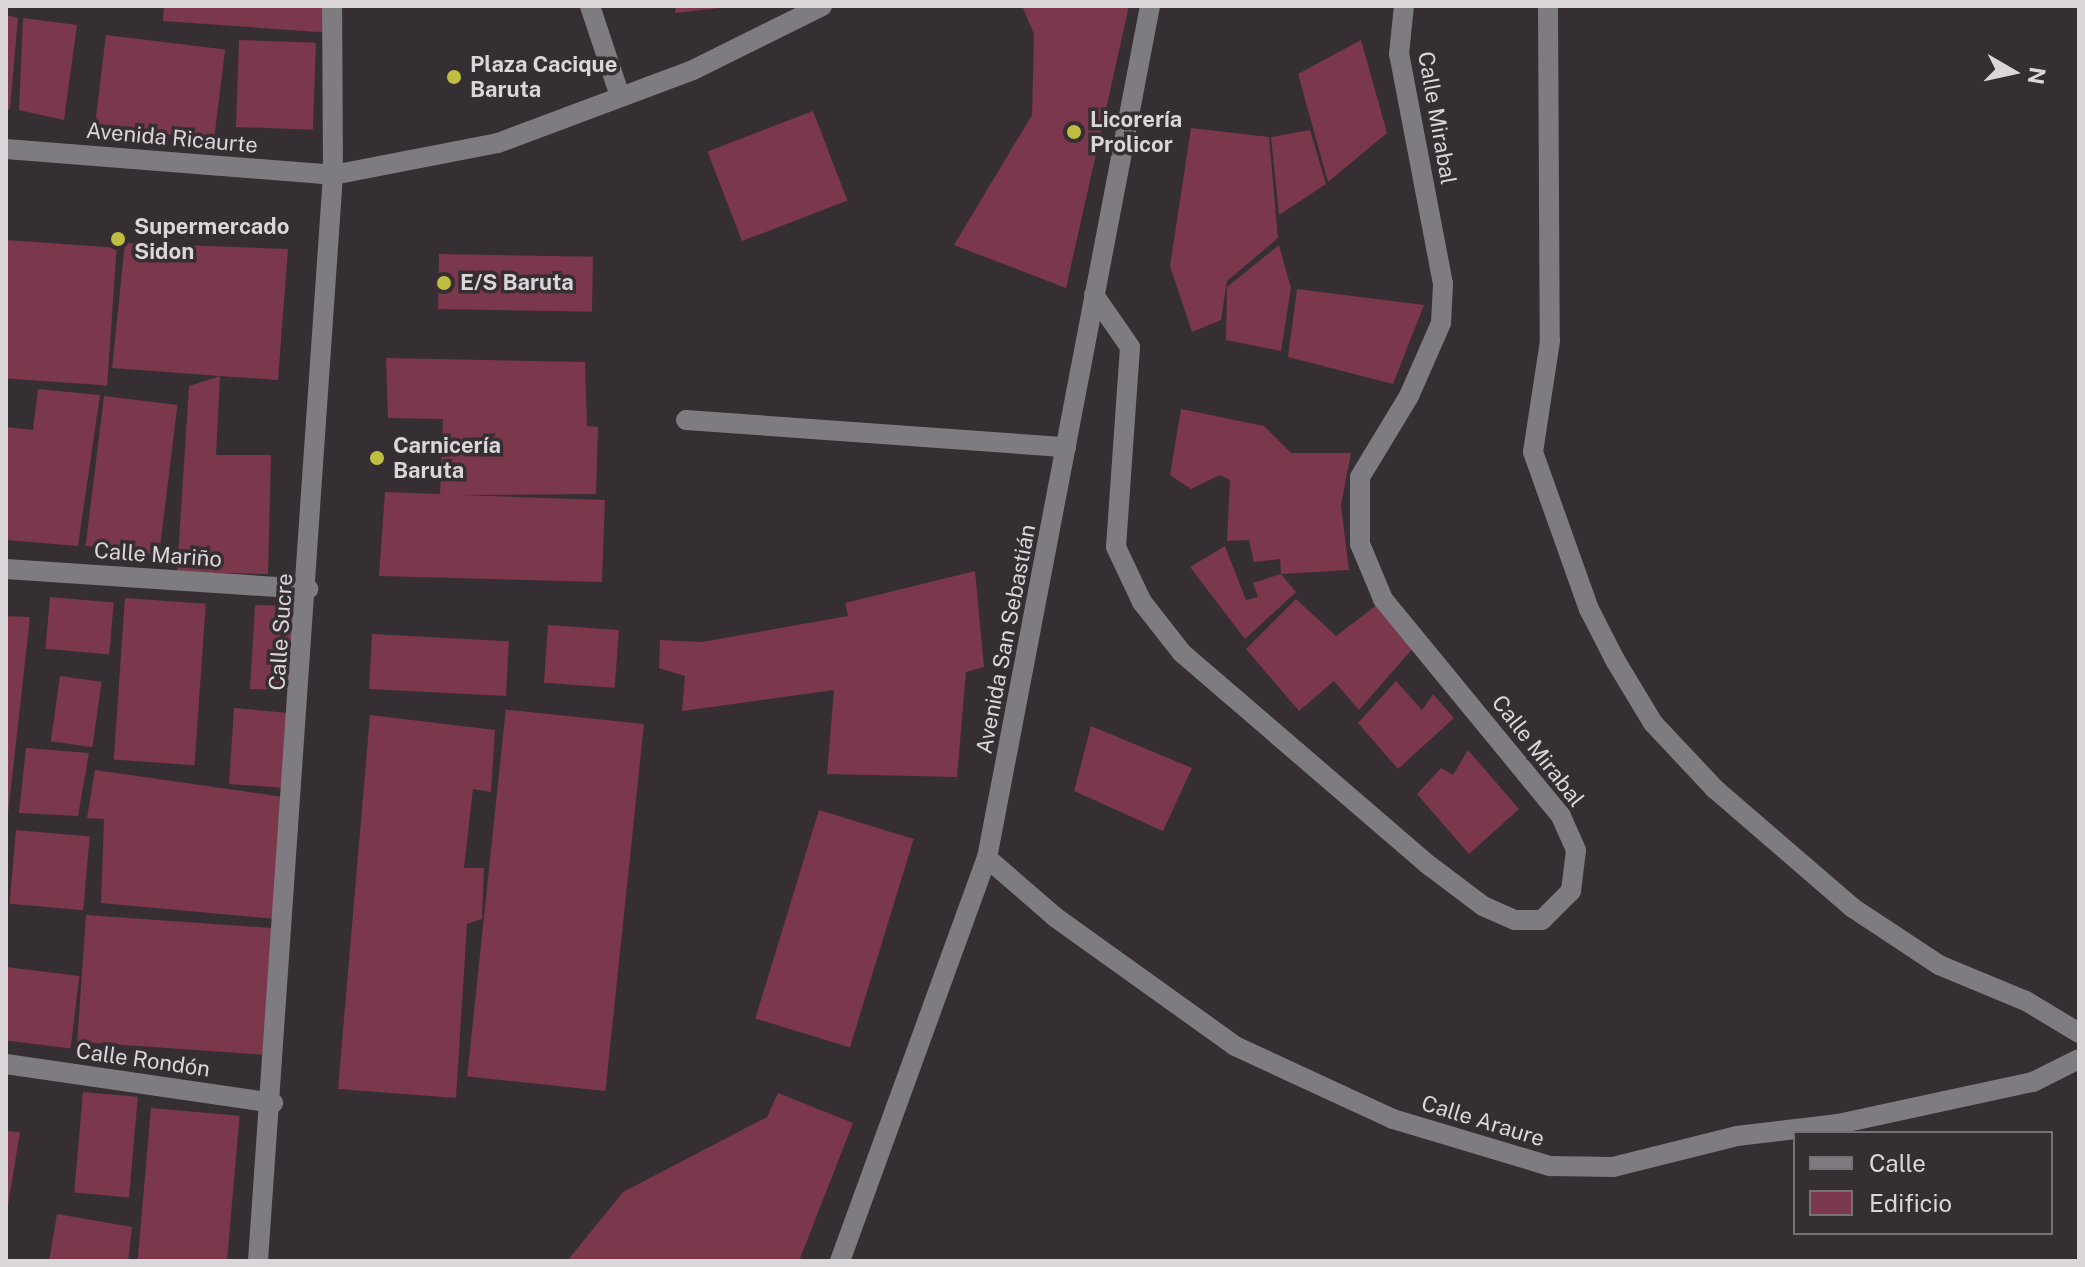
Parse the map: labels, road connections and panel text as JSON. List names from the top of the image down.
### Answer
{
  "streets": {
    "street": [
      "Calle Mirabal",
      "Avenida Ricaurte",
      "Calle Mariño",
      "Calle Sucre",
      "Avenida San Sebastián",
      "Calle Rondón",
      "Calle Araure"
    ]
  },
  "crossings": [
    ["Calle Mirabal", "Avenida San Sebastián"],
    ["Avenida Ricaurte", "Calle Sucre"],
    ["Calle Mariño", "Calle Sucre"],
    ["Calle Sucre", "Calle Rondón"],
    ["Avenida San Sebastián", "Calle Araure"]
  ],
  "places": [
    "Plaza Cacique Baruta",
    "Licorería Prolicor",
    "Supermercado Sidon",
    "E/S Baruta",
    "Carnicería Baruta"
  ],
  "legend": ["Calle", "Edificio"],
  "north": "right"
}
